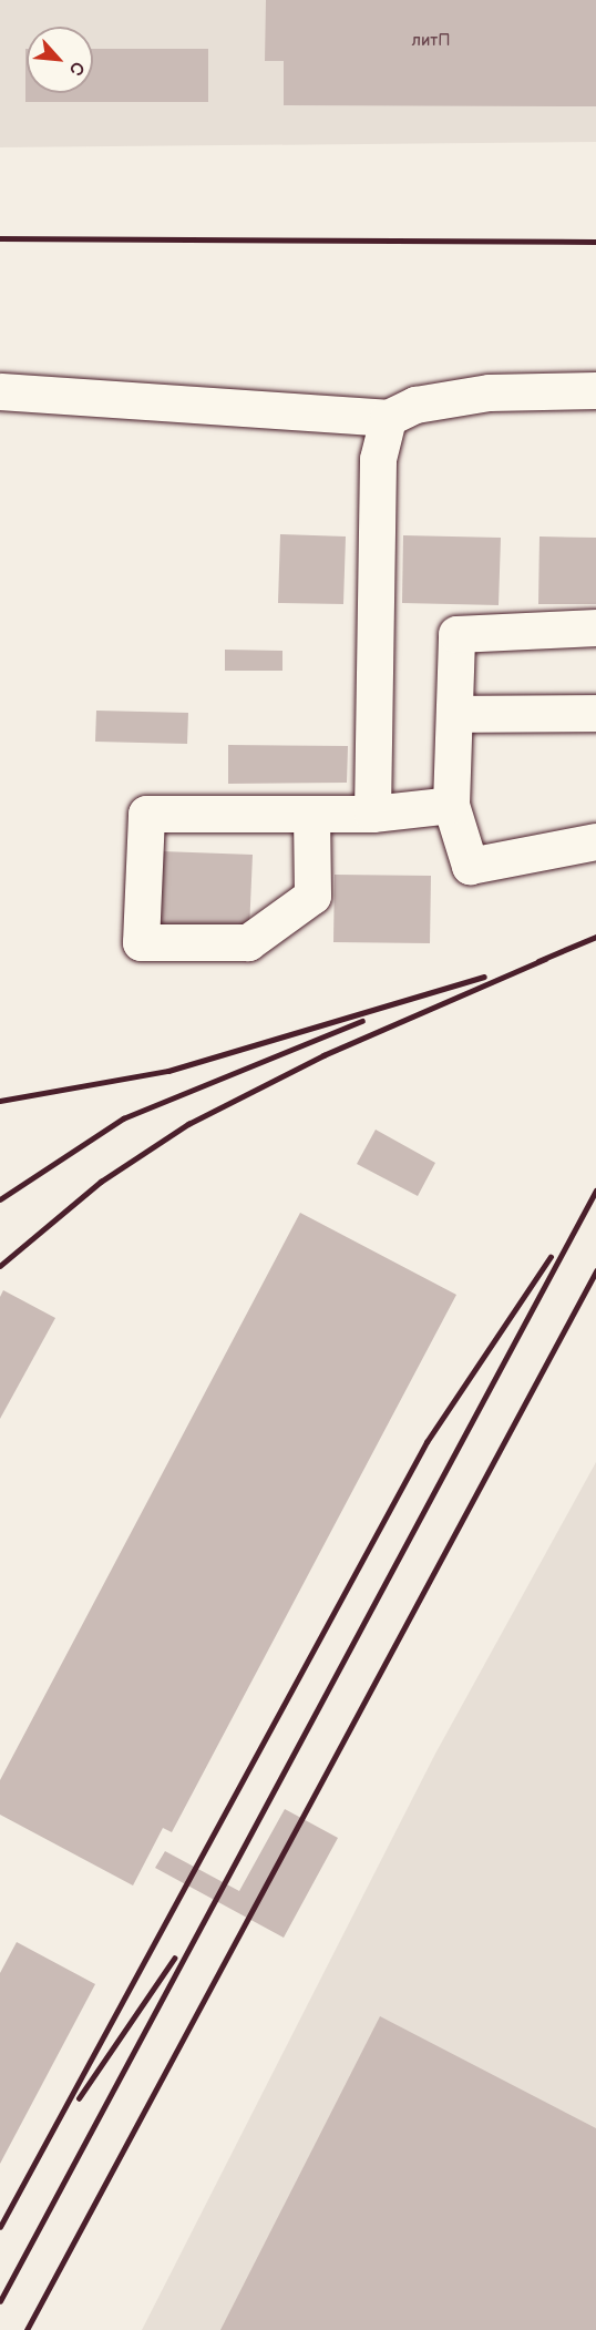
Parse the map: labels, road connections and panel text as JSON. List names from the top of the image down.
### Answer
{
  "house_numbers": ["литП"],
  "north": "bottom right"
}
